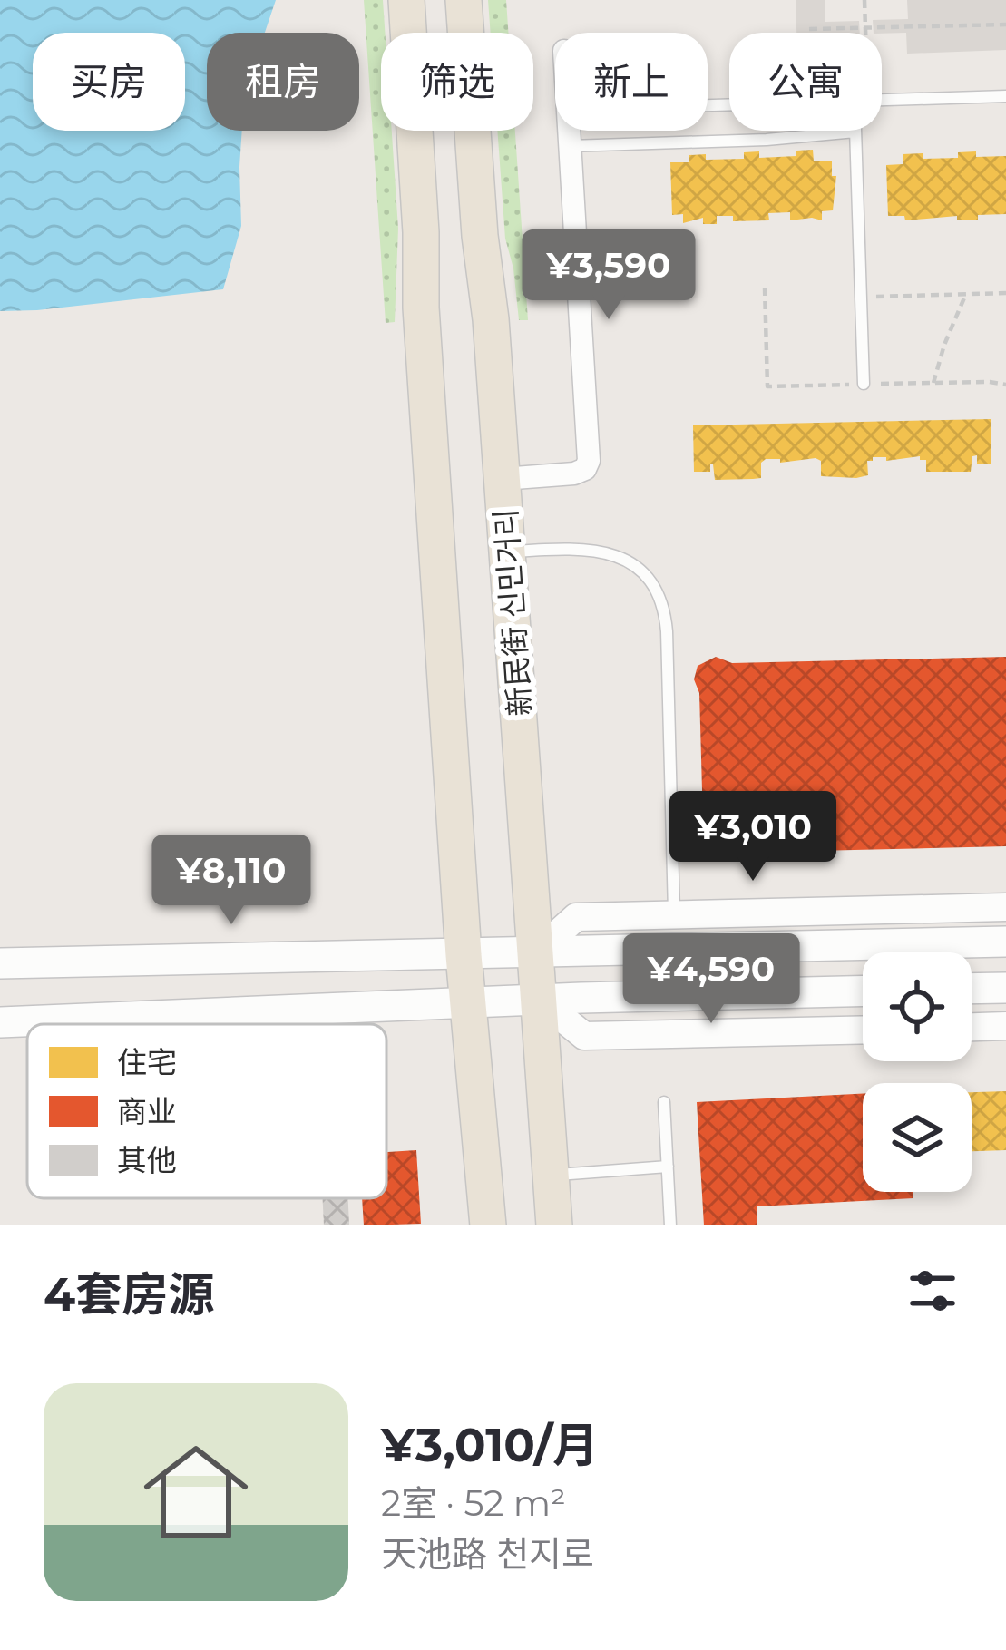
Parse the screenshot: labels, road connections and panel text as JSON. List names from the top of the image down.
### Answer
{
  "streets": {
    "highway": ["新民街 신민거리"]
  },
  "legend": ["住宅", "商业", "其他"],
  "page": {
    "chip": [
      "买房",
      "租房",
      "筛选",
      "新上",
      "公寓"
    ],
    "price": [
      "¥3,590",
      "¥3,010",
      "¥8,110",
      "¥4,590"
    ],
    "heading": "4套房源",
    "list": [
      {
        "name": "¥3,010/月",
        "note": "2室 · 52 m² · 天池路 천지로"
      }
    ]
  }
}
